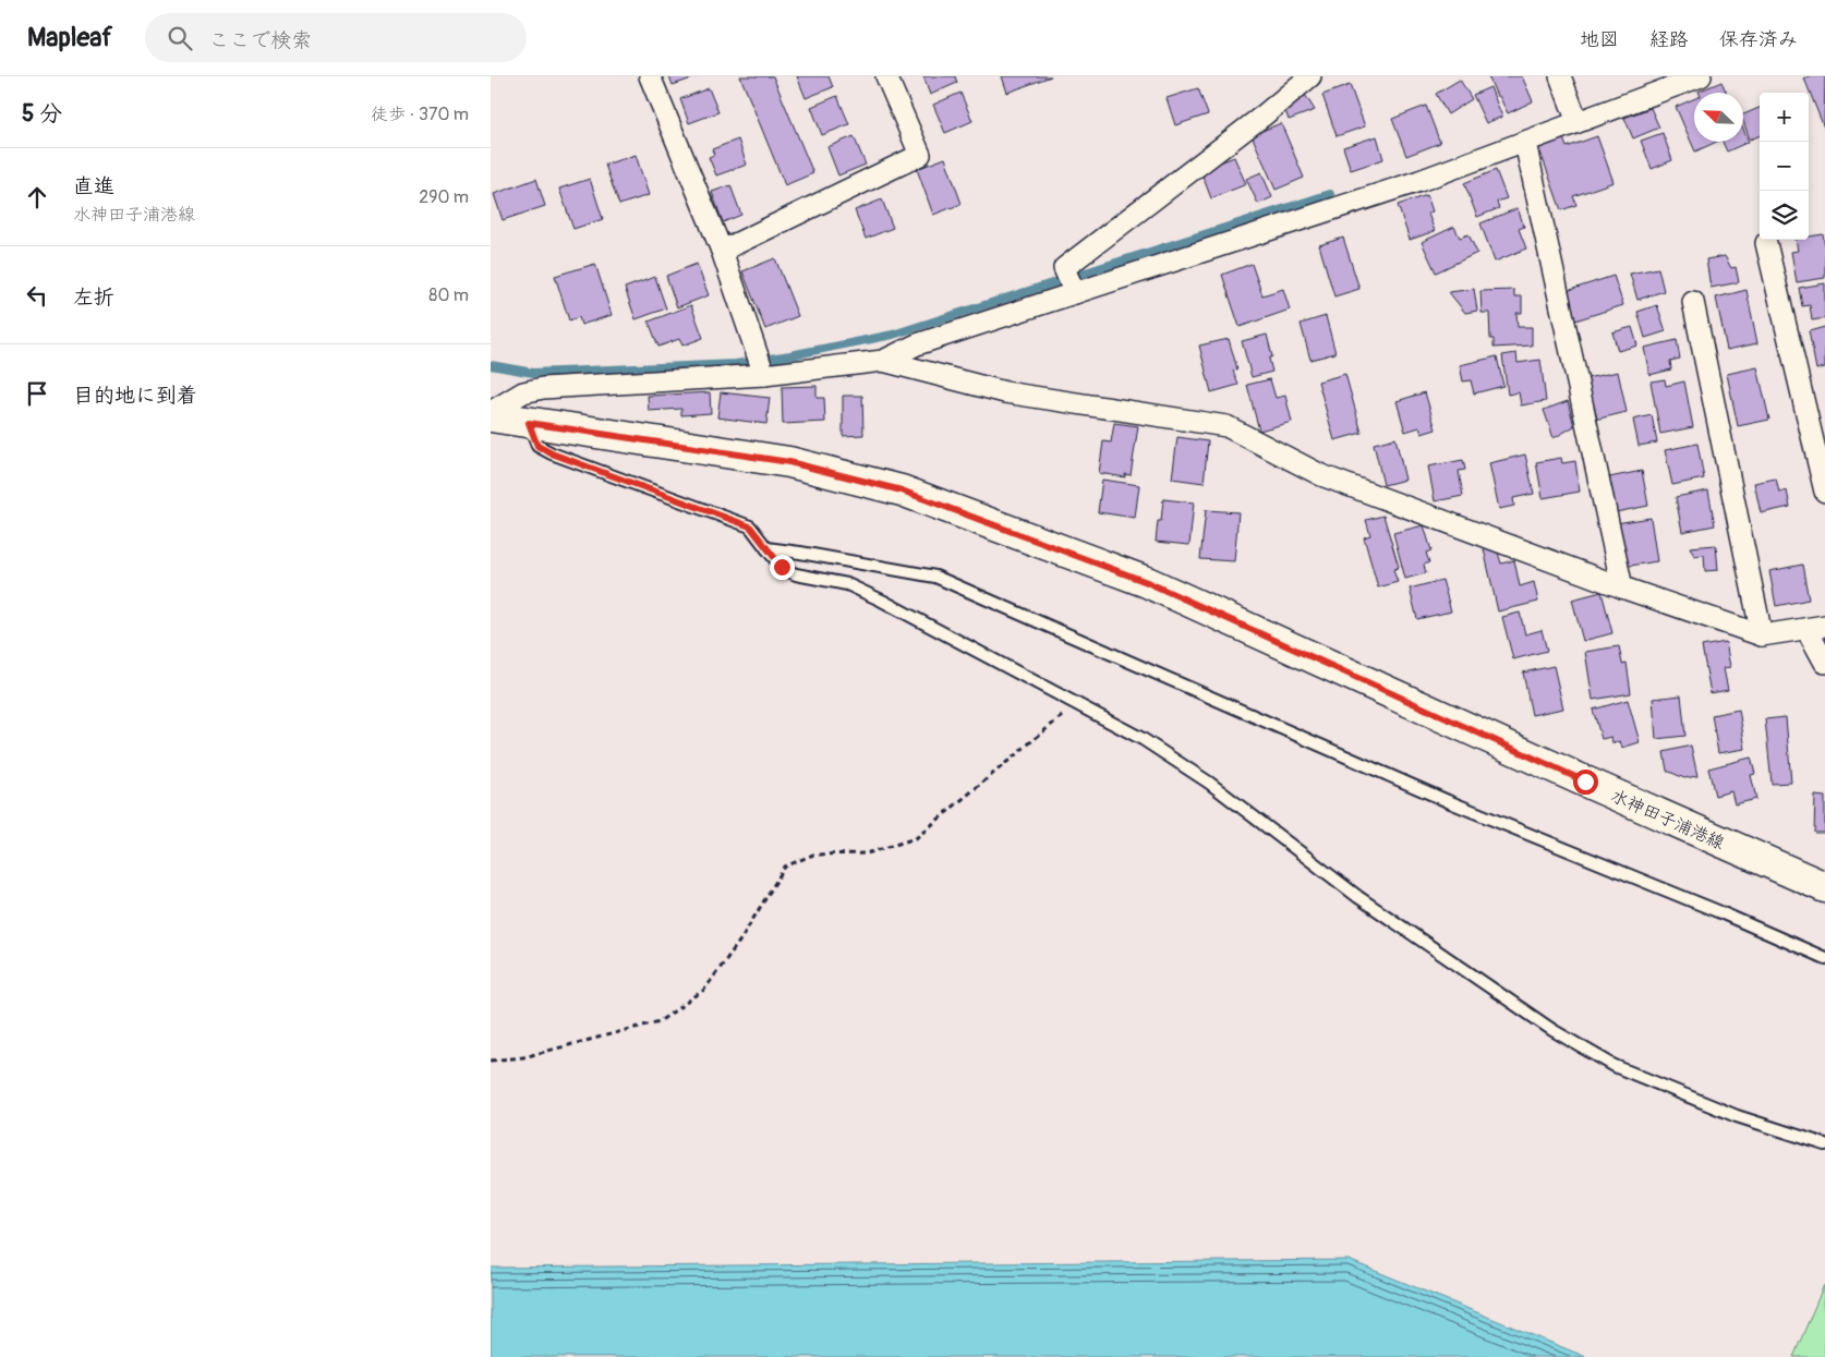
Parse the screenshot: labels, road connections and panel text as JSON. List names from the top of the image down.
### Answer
{
  "streets": {
    "main road": ["水神田子浦港線"]
  },
  "north": "top left",
  "page": {
    "header": "Mapleaf",
    "search": "ここで検索",
    "nav": ["地図", "経路", "保存済み"],
    "heading": ["5 分", "徒歩 · 370 m"],
    "map_buttons": ["+", "−"],
    "list": [
      ["直進", "水神田子浦港線", "290 m"],
      ["左折", "80 m"],
      "目的地に到着"
    ]
  }
}
